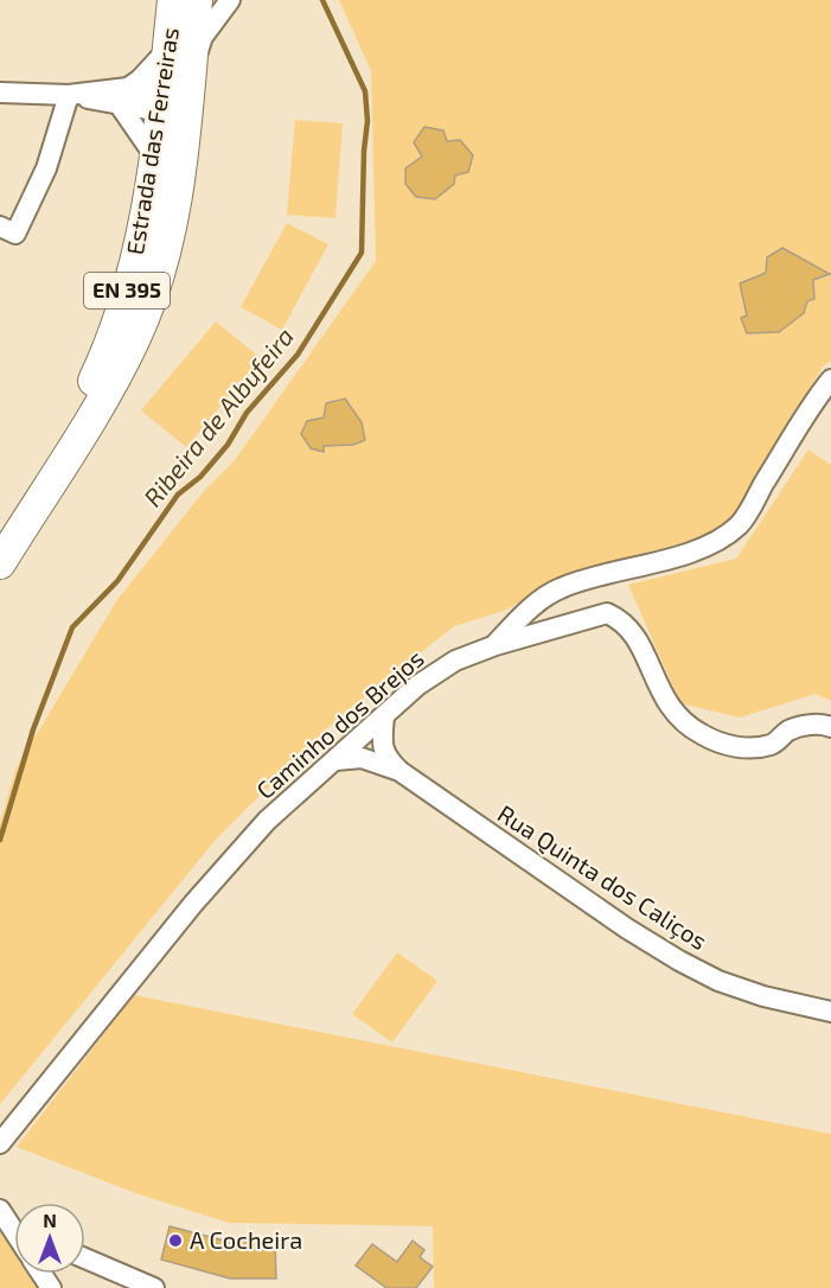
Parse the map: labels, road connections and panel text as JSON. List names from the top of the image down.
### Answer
{
  "streets": {
    "main road": ["Estrada das Ferreiras", "EN 395"],
    "street": ["Caminho dos Brejos", "Rua Quinta dos Caliços"]
  },
  "water": ["Ribeira de Albufeira"],
  "places": ["A Cocheira"],
  "north": "top"
}
